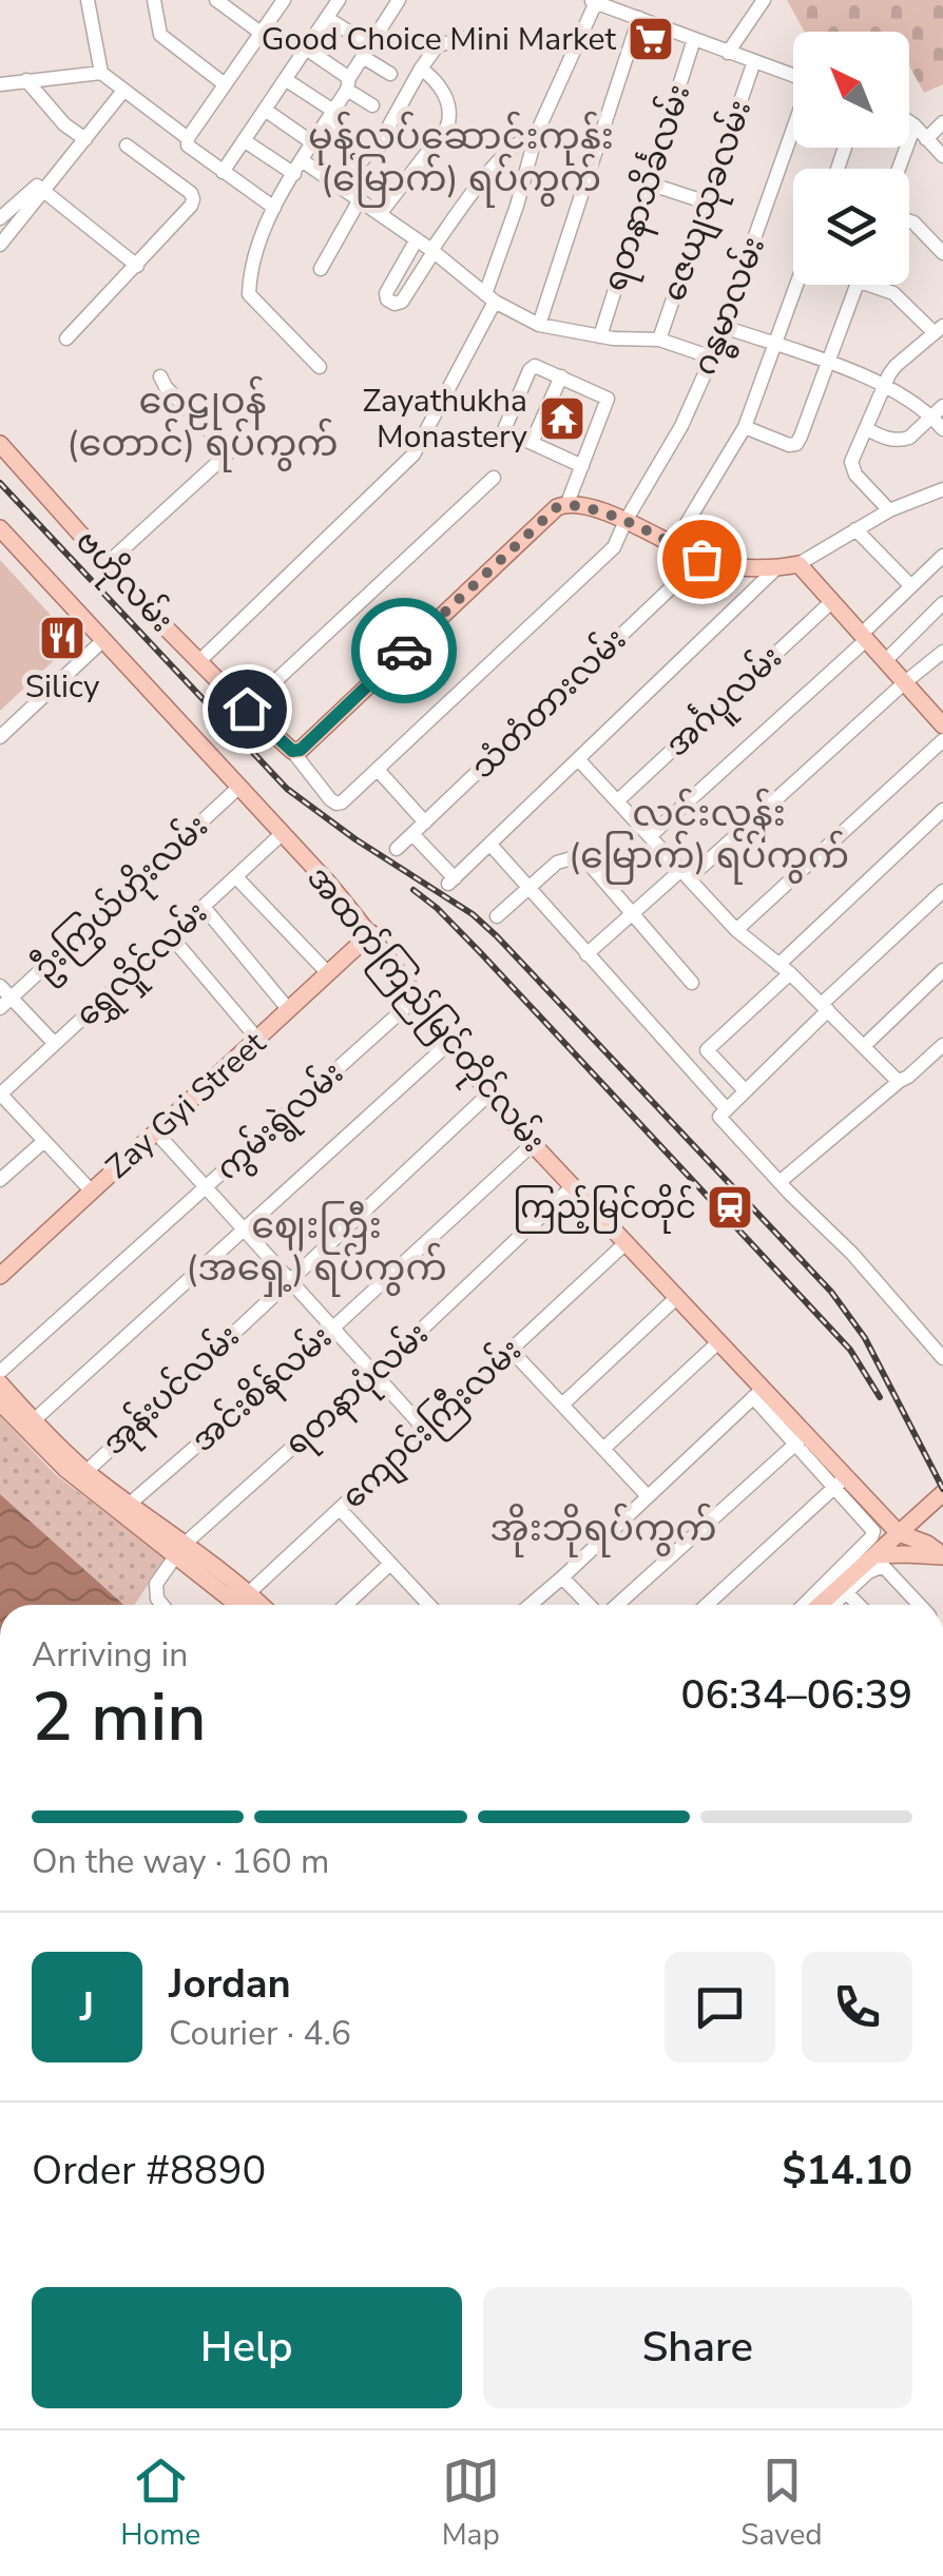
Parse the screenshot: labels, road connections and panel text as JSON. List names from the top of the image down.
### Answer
{
  "streets": {
    "main road": ["ဗဟိုလမ်း", "အထက်ကြည်မြင်တိုင်လမ်း", "Zay Gyi Street"],
    "street": [
      "ရတနာသိင်္ခလမ်း",
      "ဇေယျသုခလမ်း",
      "ဂန္ဓမာလမ်း",
      "အင်္ဂပူလမ်း",
      "သံတံတားလမ်း",
      "ဦးကြွယ်ဟိုးလမ်း",
      "ရွှေလှိုင်လမ်း",
      "ကွမ်းရွဲလမ်း",
      "အင်းစိန်လမ်း",
      "ရတနာပုံလမ်း",
      "အုန်းပင်လမ်း",
      "ကျောင်းကြီးလမ်း"
    ]
  },
  "crossings": [
    ["ဂန္ဓမာလမ်း", "ဗဟိုလမ်း"],
    ["ဦးကြွယ်ဟိုးလမ်း", "အထက်ကြည်မြင်တိုင်လမ်း"],
    ["ရွှေလှိုင်လမ်း", "အထက်ကြည်မြင်တိုင်လမ်း"],
    ["အထက်ကြည်မြင်တိုင်လမ်း", "Zay Gyi Street"],
    ["အထက်ကြည်မြင်တိုင်လမ်း", "ကွမ်းရွဲလမ်း"],
    ["အထက်ကြည်မြင်တိုင်လမ်း", "အင်းစိန်လမ်း"],
    ["အထက်ကြည်မြင်တိုင်လမ်း", "ရတနာပုံလမ်း"],
    ["အထက်ကြည်မြင်တိုင်လမ်း", "အုန်းပင်လမ်း"],
    ["အထက်ကြည်မြင်တိုင်လမ်း", "ကျောင်းကြီးလမ်း"]
  ],
  "districts": [
    "မုန့်လုပ်ဆောင်းကုန်း (မြောက်) ရပ်ကွက်",
    "ဝေဠုဝန် (တောင်) ရပ်ကွက်",
    "လင်းလွန်း (မြောက်) ရပ်ကွက်",
    "ဈေးကြီး (အရှေ့) ရပ်ကွက်",
    "အိုးဘိုရပ်ကွက်"
  ],
  "places": {
    "supermarket": ["Good Choice Mini Market"],
    "temple": ["Zayathukha Monastery"],
    "restaurant": ["Silicy"],
    "station": ["ကြည့်မြင်တိုင်"]
  },
  "north": "top left",
  "page": {
    "heading": ["2 min", "Arriving in", "06:34–06:39"],
    "panel": [
      "Jordan",
      "Courier · 4.6",
      "Order #8890",
      "$14.10"
    ],
    "bar": "On the way · 160 m",
    "round": "J",
    "buttons": ["Help", "Share"],
    "tabs": ["Home", "Map", "Saved"]
  }
}
